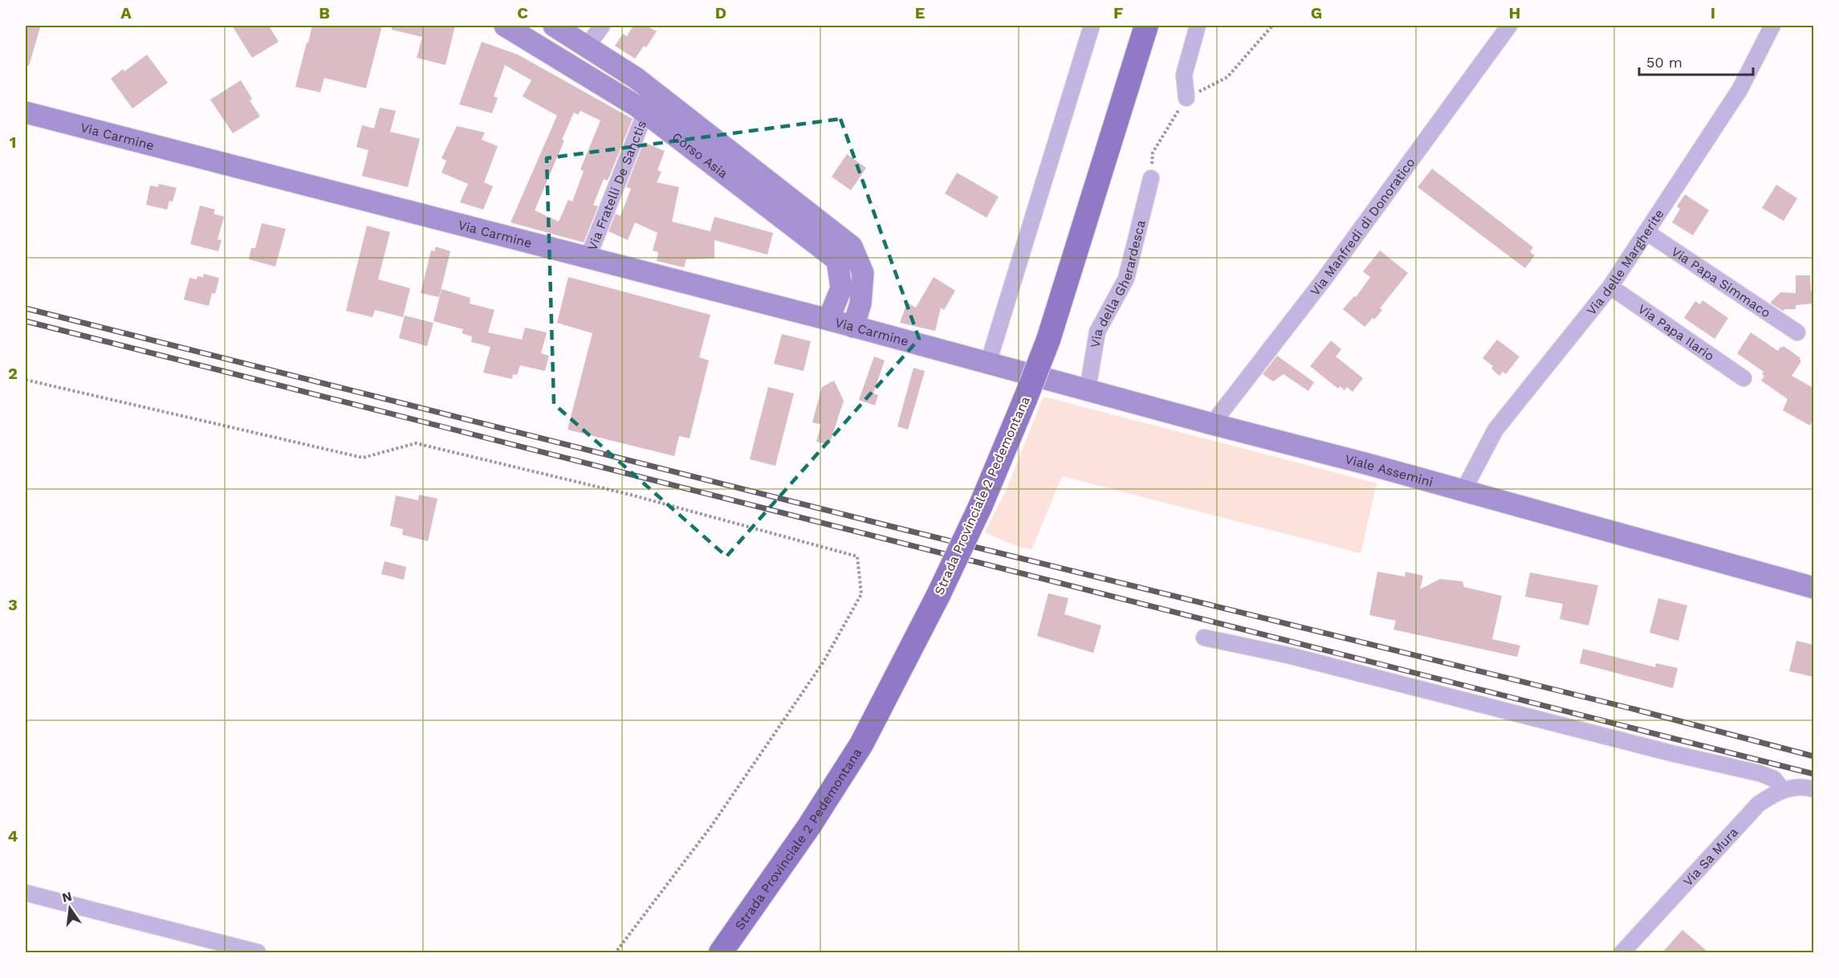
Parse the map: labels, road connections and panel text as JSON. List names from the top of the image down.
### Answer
{
  "streets": {
    "main road": [
      "Via Carmine",
      "Corso Asia",
      "Viale Assemini",
      "Strada Provinciale 2 Pedemontana"
    ],
    "street": [
      "Via Fratelli De Sanctis",
      "Via Manfredi di Donoratico",
      "Via delle Margherite",
      "Via Papa Simmaco",
      "Via della Gherardesca",
      "Via Papa Ilario",
      "Via Sa Mura"
    ]
  },
  "crossings": [
    ["Via Carmine", "Corso Asia"],
    ["Via Carmine", "Via Fratelli De Sanctis"],
    ["Via Carmine", "Viale Assemini"],
    ["Corso Asia", "Via Fratelli De Sanctis"],
    ["Via Manfredi di Donoratico", "Viale Assemini"],
    ["Via delle Margherite", "Via Papa Simmaco"],
    ["Via delle Margherite", "Via Papa Ilario"],
    ["Via delle Margherite", "Viale Assemini"],
    ["Via della Gherardesca", "Viale Assemini"]
  ],
  "scale_bar": "50 m",
  "north": "top",
  "grid": {
    "columns": [
      "A",
      "B",
      "C",
      "D",
      "E",
      "F",
      "G",
      "H",
      "I"
    ],
    "rows": [
      "1",
      "2",
      "3",
      "4"
    ]
  }
}
